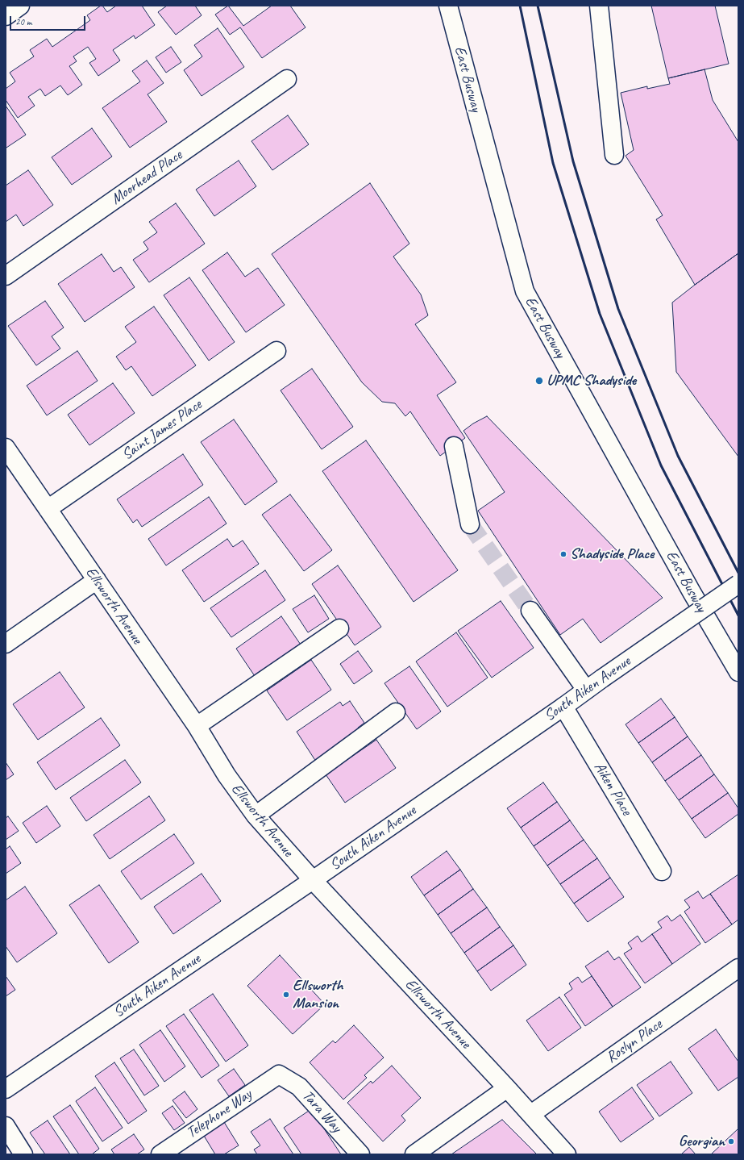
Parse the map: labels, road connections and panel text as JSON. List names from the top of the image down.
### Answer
{
  "streets": {
    "street": [
      "East Busway",
      "Moorhead Place",
      "Saint James Place",
      "Ellsworth Avenue",
      "South Aiken Avenue",
      "Aiken Place",
      "Roslyn Place",
      "Tara Way",
      "Telephone Way"
    ]
  },
  "crossings": [
    ["Saint James Place", "Ellsworth Avenue"],
    ["Ellsworth Avenue", "South Aiken Avenue"],
    ["Ellsworth Avenue", "Roslyn Place"],
    ["South Aiken Avenue", "Aiken Place"],
    ["Tara Way", "Telephone Way"]
  ],
  "places": [
    "UPMC Shadyside",
    "Shadyside Place",
    "Ellsworth Mansion",
    "Georgian"
  ],
  "scale_bar": "20 m"
}
